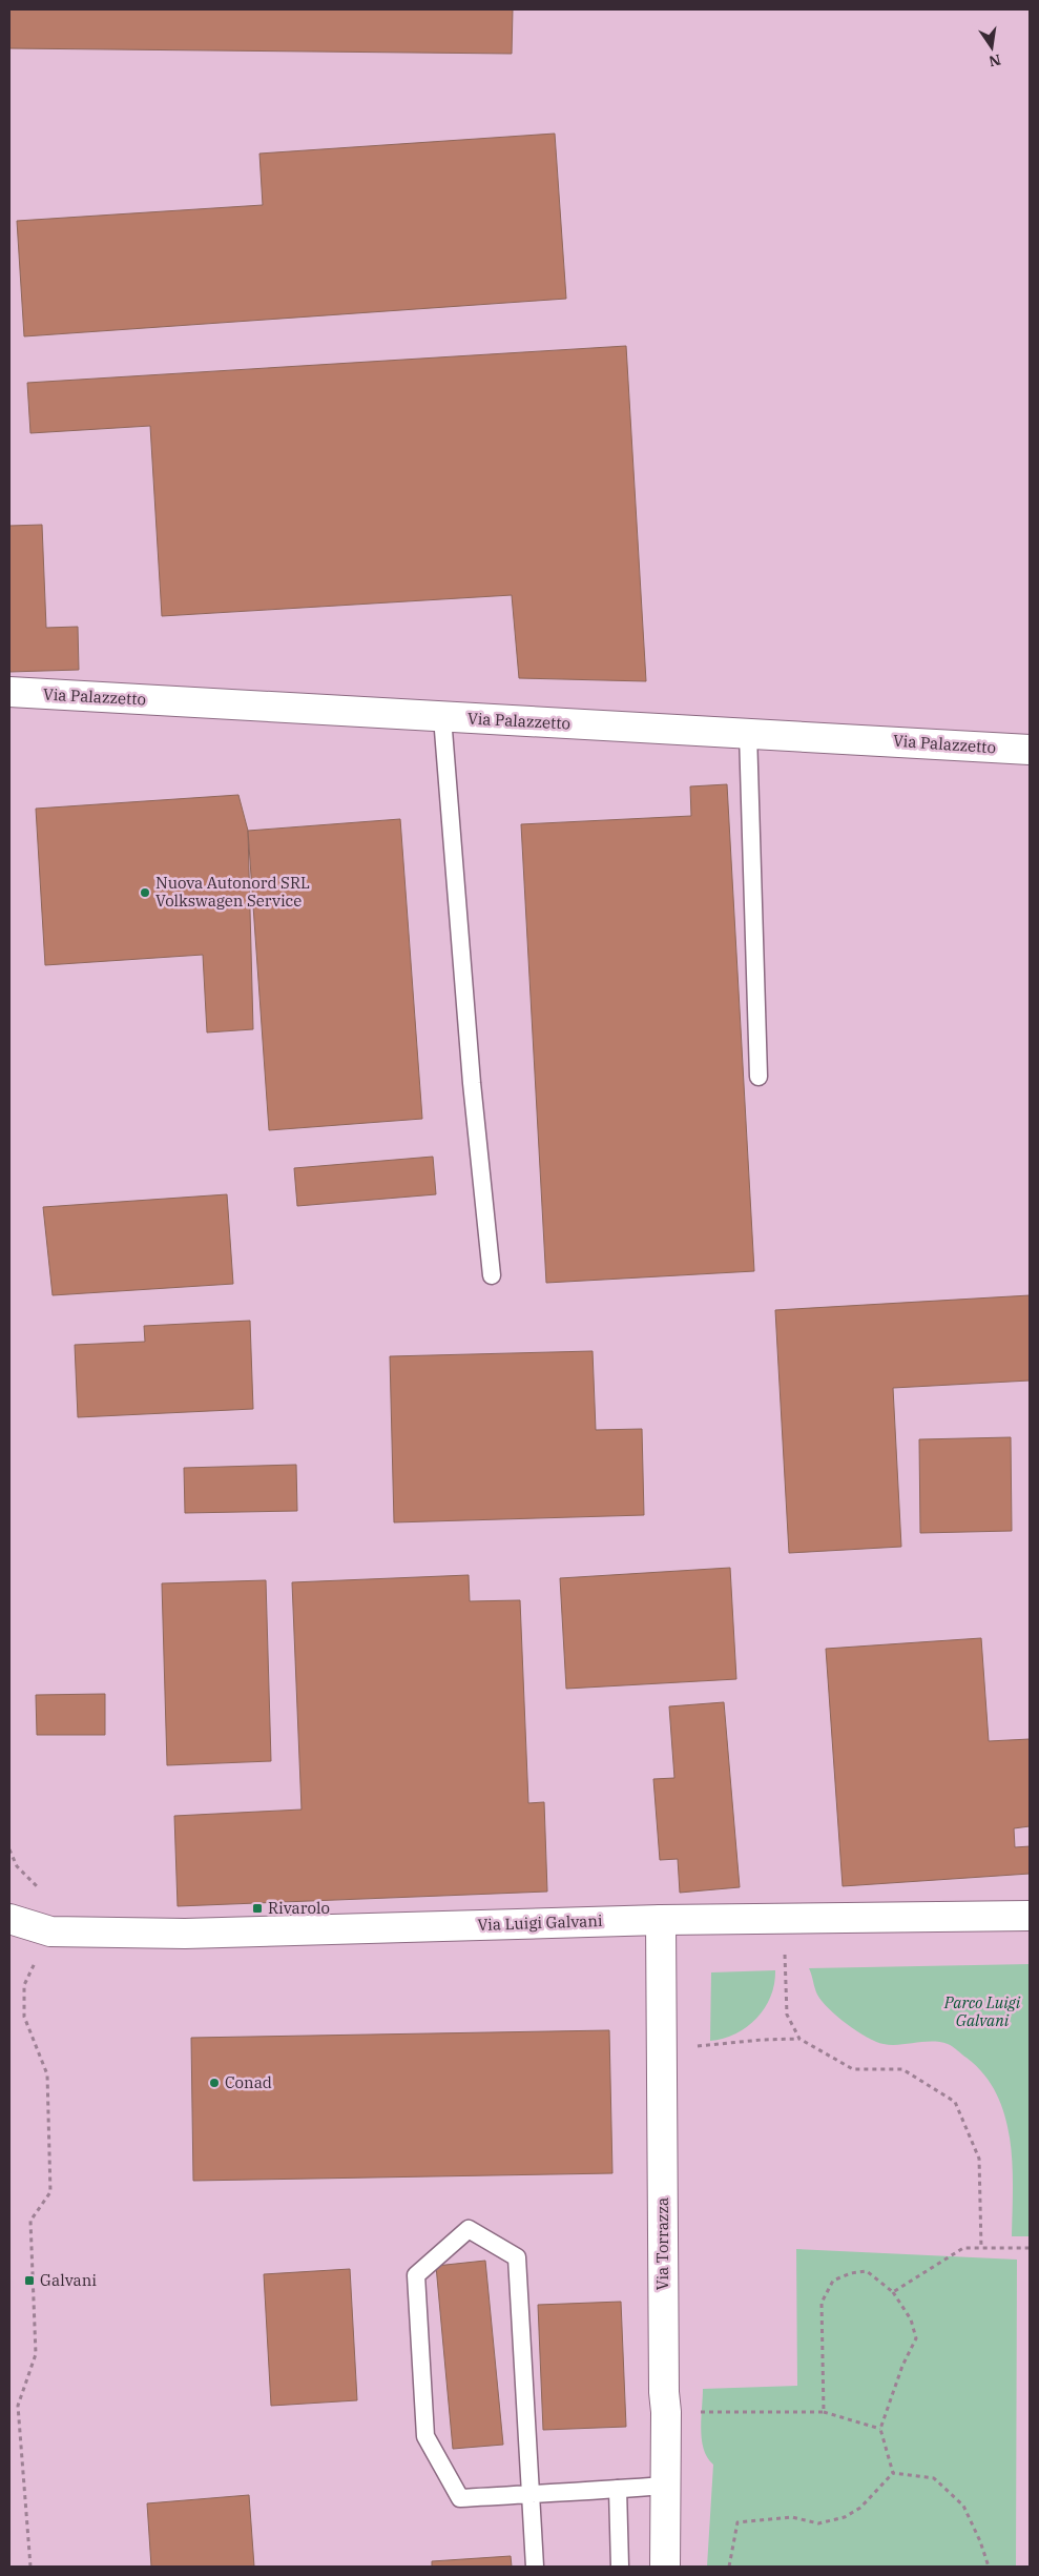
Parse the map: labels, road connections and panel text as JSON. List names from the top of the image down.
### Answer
{
  "streets": {
    "street": ["Via Palazzetto", "Via Luigi Galvani", "Via Torrazza"]
  },
  "crossings": [
    ["Via Luigi Galvani", "Via Torrazza"]
  ],
  "parks": ["Parco Luigi Galvani"],
  "places": {
    "other": ["Nuova Autonord SRL Volkswagen Service", "Conad"],
    "transit": ["Rivarolo", "Galvani"]
  },
  "north": "bottom"
}
